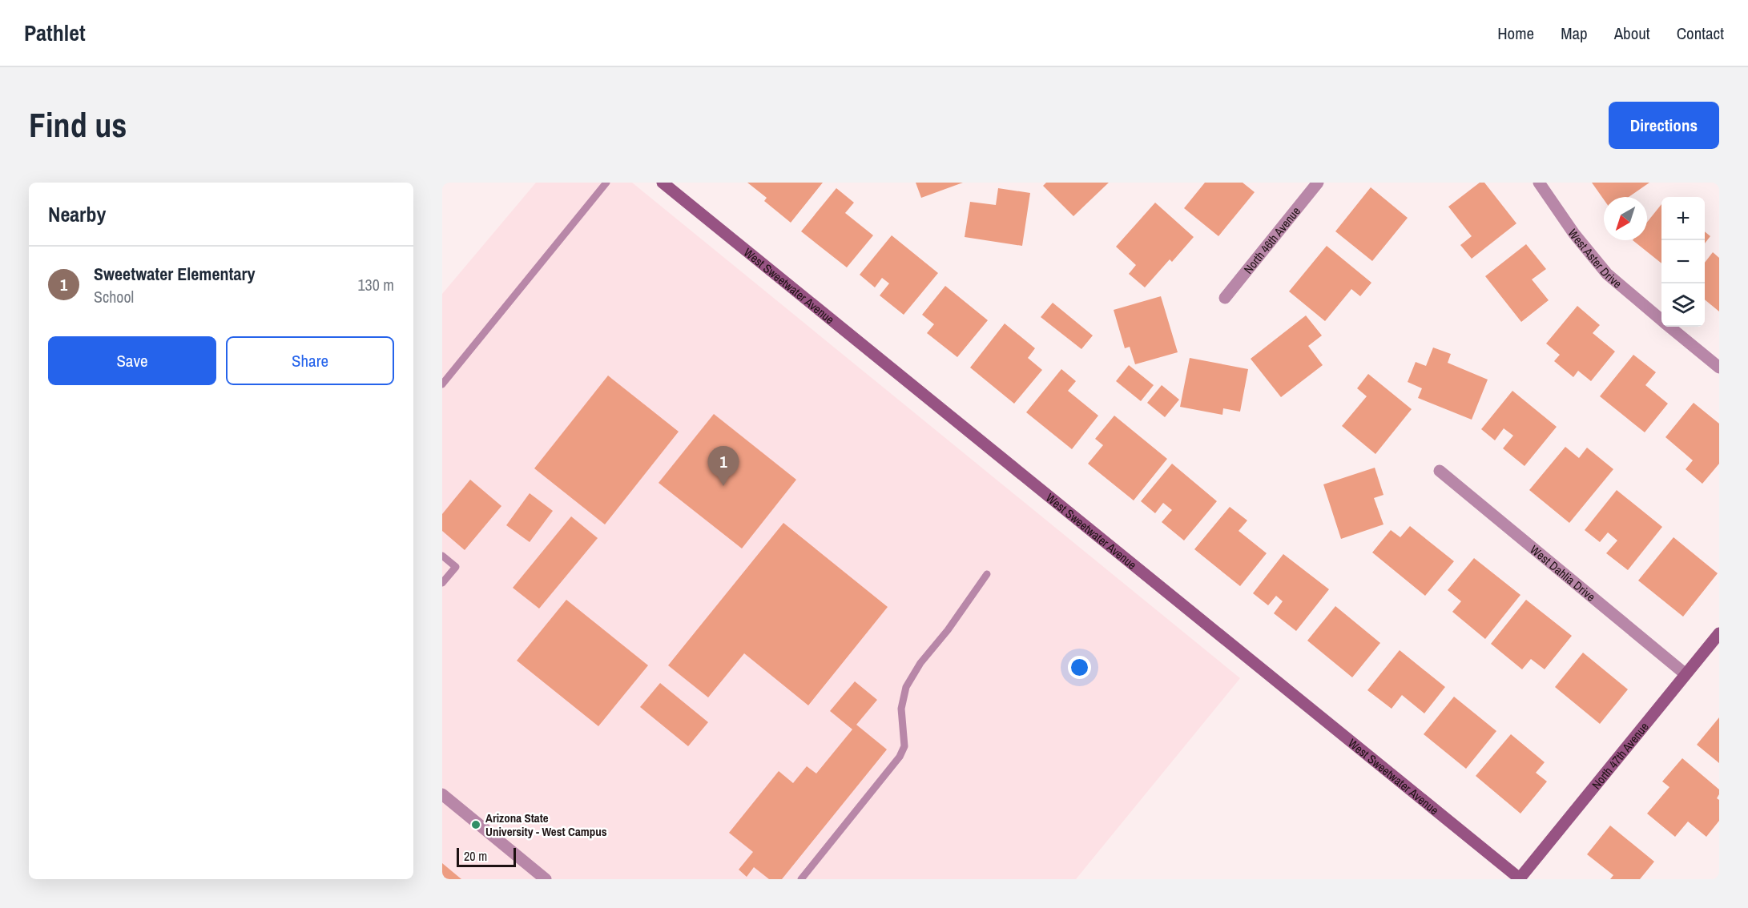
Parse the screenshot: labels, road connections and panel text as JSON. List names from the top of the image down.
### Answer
{
  "streets": {
    "street": [
      "North 46th Avenue",
      "West Aster Drive",
      "West Sweetwater Avenue",
      "West Dahlia Drive",
      "North 47th Avenue"
    ]
  },
  "crossings": [
    ["West Sweetwater Avenue", "North 47th Avenue"],
    ["West Dahlia Drive", "North 47th Avenue"]
  ],
  "places": ["Arizona State University - West Campus"],
  "scale_bar": "20 m",
  "north": "bottom left",
  "page": {
    "header": "Pathlet",
    "nav": [
      "Home",
      "Map",
      "About",
      "Contact"
    ],
    "buttons": [
      "Directions",
      ["Save", "Share"]
    ],
    "title": "Find us",
    "heading": "Nearby",
    "map_buttons": ["+", "−"],
    "list": [
      {
        "mark": "1",
        "name": "Sweetwater Elementary",
        "note": "School",
        "value": "130 m"
      }
    ],
    "pins": "1",
    "scale": "20 m"
  }
}
